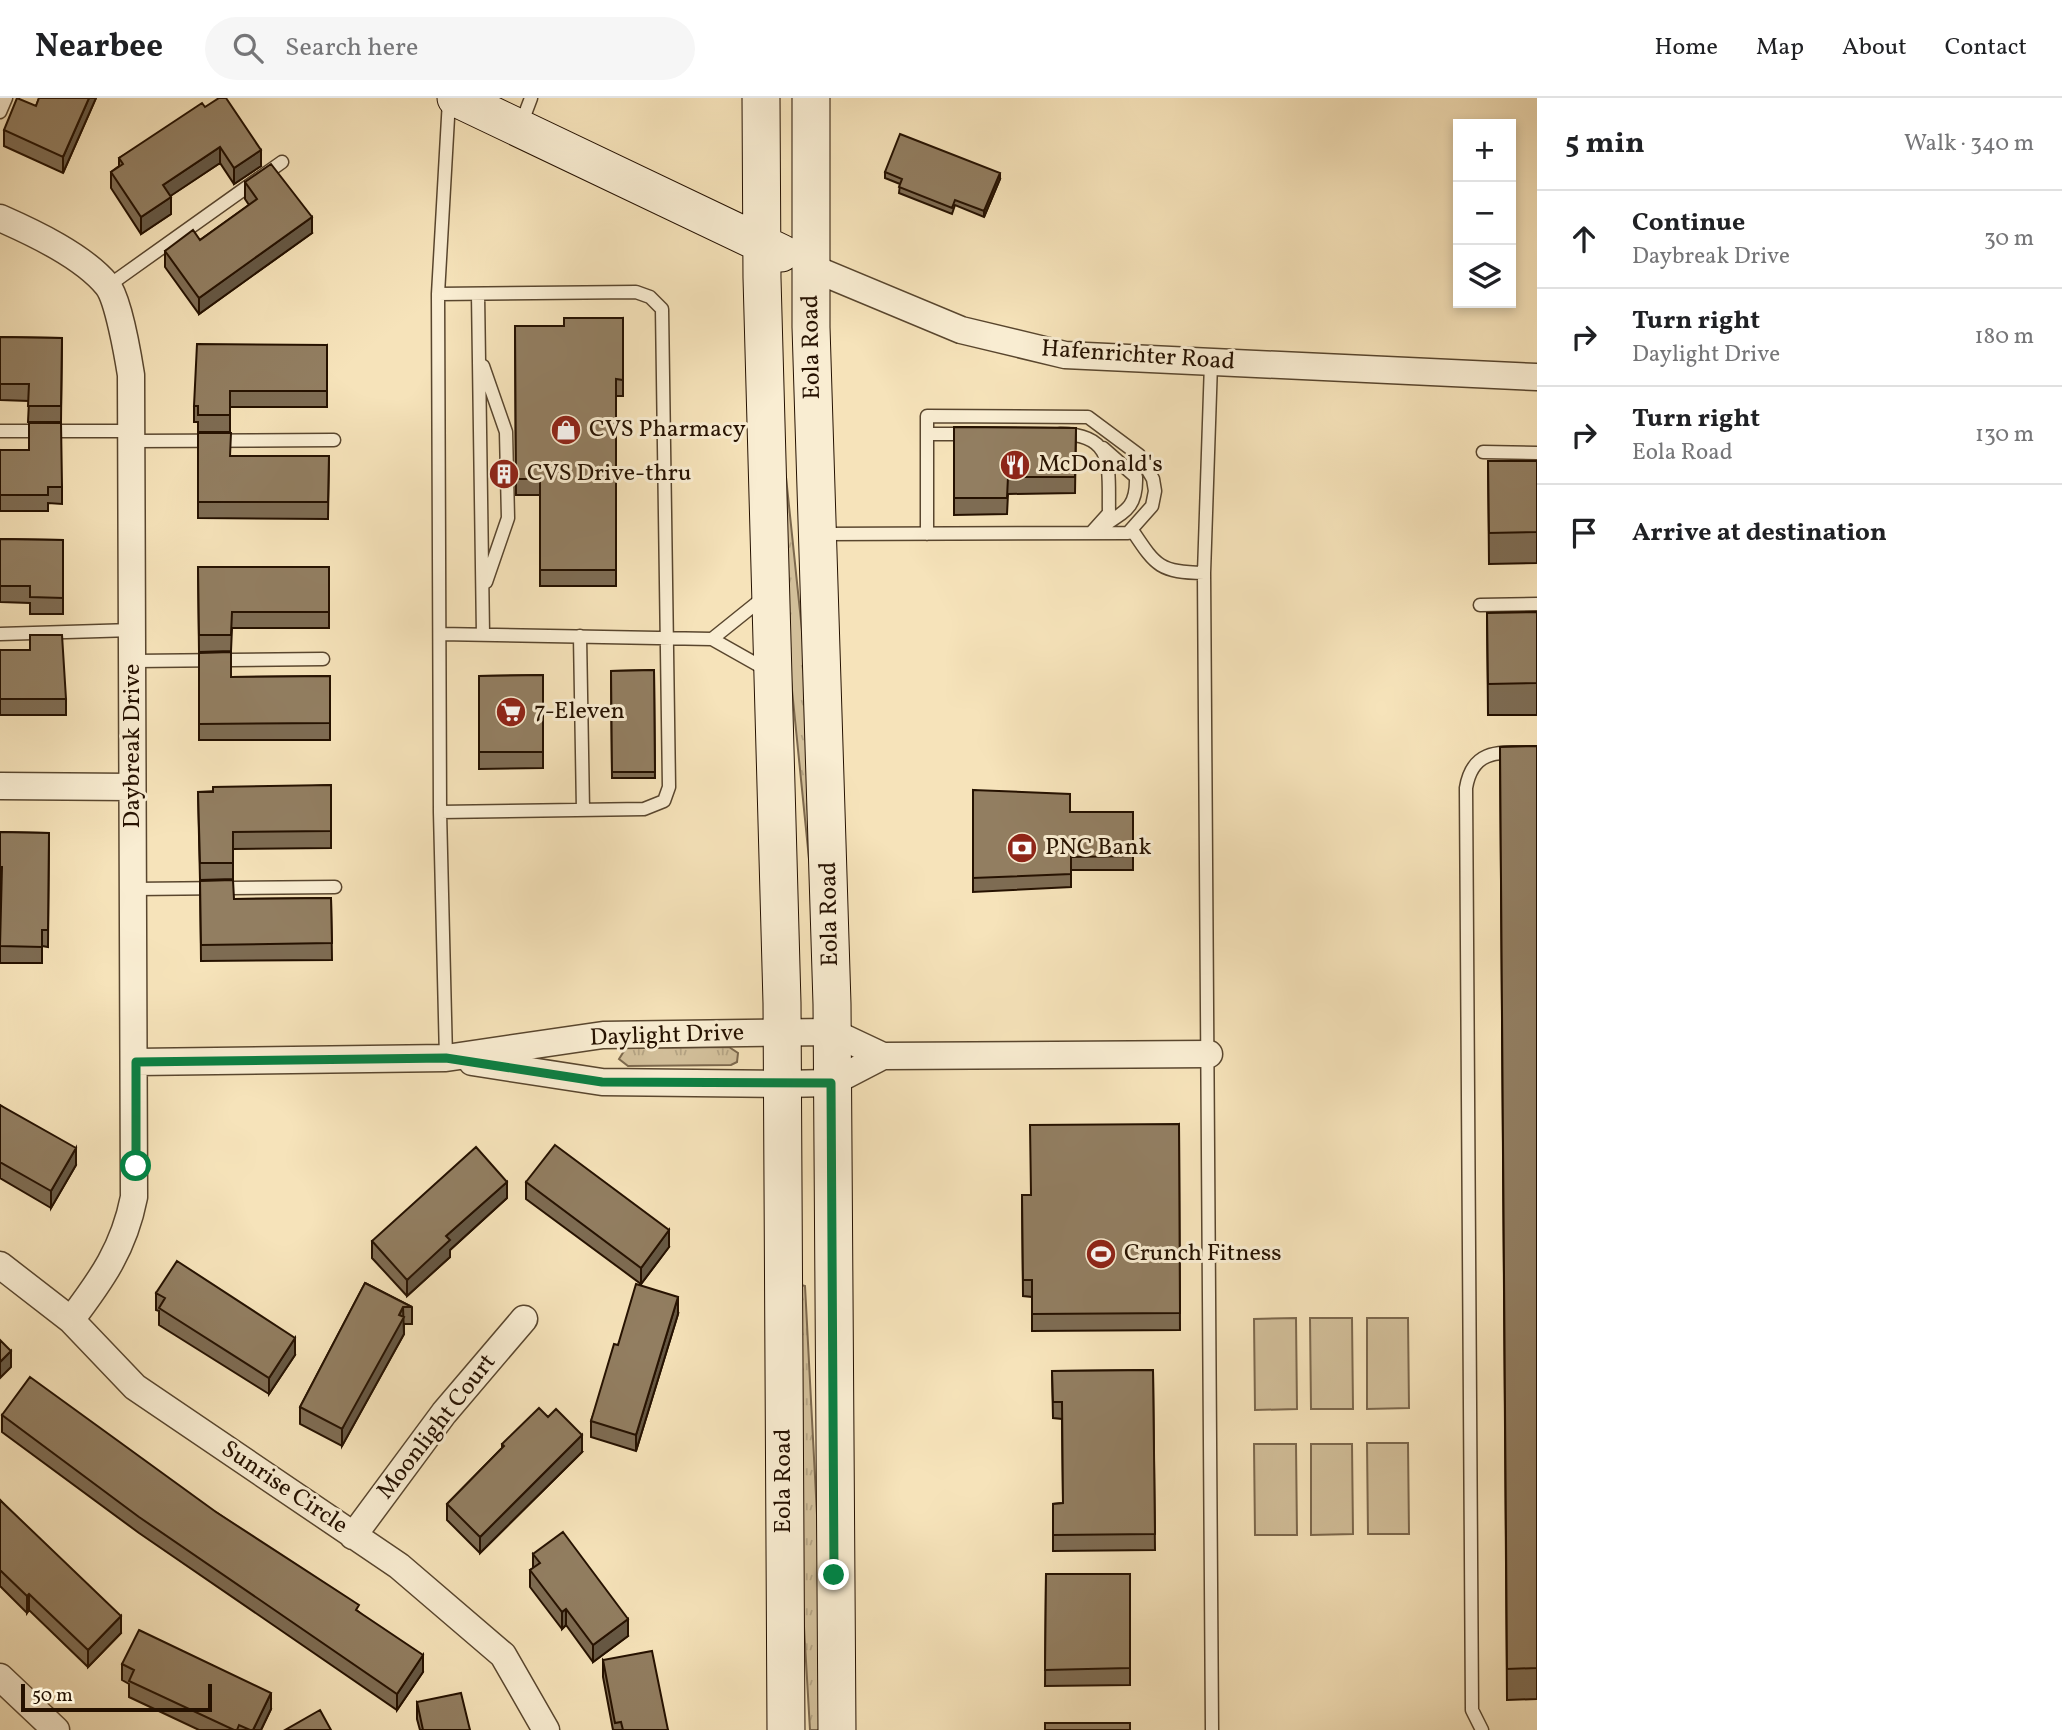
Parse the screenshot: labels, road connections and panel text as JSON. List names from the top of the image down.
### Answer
{
  "streets": {
    "street": [
      "Eola Road",
      "Hafenrichter Road",
      "Daybreak Drive",
      "Daylight Drive",
      "Moonlight Court",
      "Sunrise Circle"
    ]
  },
  "crossings": [
    ["Eola Road", "Hafenrichter Road"],
    ["Eola Road", "Daylight Drive"],
    ["Daybreak Drive", "Daylight Drive"],
    ["Daybreak Drive", "Sunrise Circle"],
    ["Moonlight Court", "Sunrise Circle"]
  ],
  "places": {
    "shop": ["CVS Pharmacy"],
    "restaurant": ["McDonald's"],
    "building": ["CVS Drive-thru"],
    "supermarket": ["7-Eleven"],
    "bank": ["PNC Bank"],
    "sports": ["Crunch Fitness"]
  },
  "scale_bar": "50 m",
  "page": {
    "header": "Nearbee",
    "search": "Search here",
    "nav": [
      "Home",
      "Map",
      "About",
      "Contact"
    ],
    "heading": ["5 min", "Walk · 340 m"],
    "map_buttons": ["+", "−"],
    "list": [
      ["Continue", "Daybreak Drive", "30 m"],
      ["Turn right", "Daylight Drive", "180 m"],
      ["Turn right", "Eola Road", "130 m"],
      "Arrive at destination"
    ],
    "scale": "50 m"
  }
}
